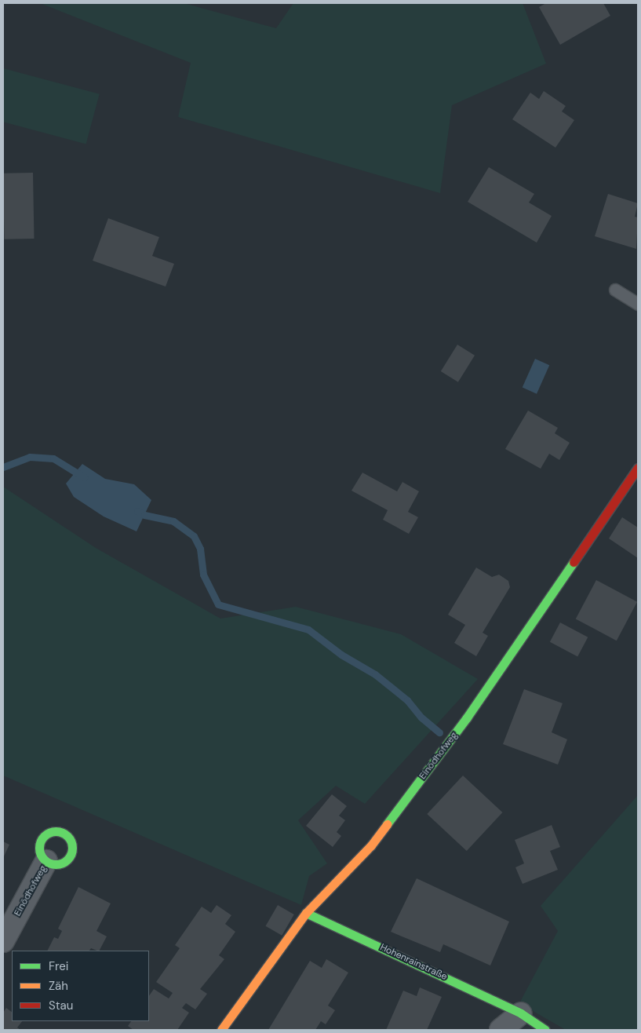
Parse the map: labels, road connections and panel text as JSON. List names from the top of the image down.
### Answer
{
  "streets": {
    "street": ["Einödhofweg", "Hohenrainstraße"]
  },
  "crossings": [
    ["Einödhofweg", "Hohenrainstraße"]
  ],
  "legend": ["Frei", "Zäh", "Stau"]
}
